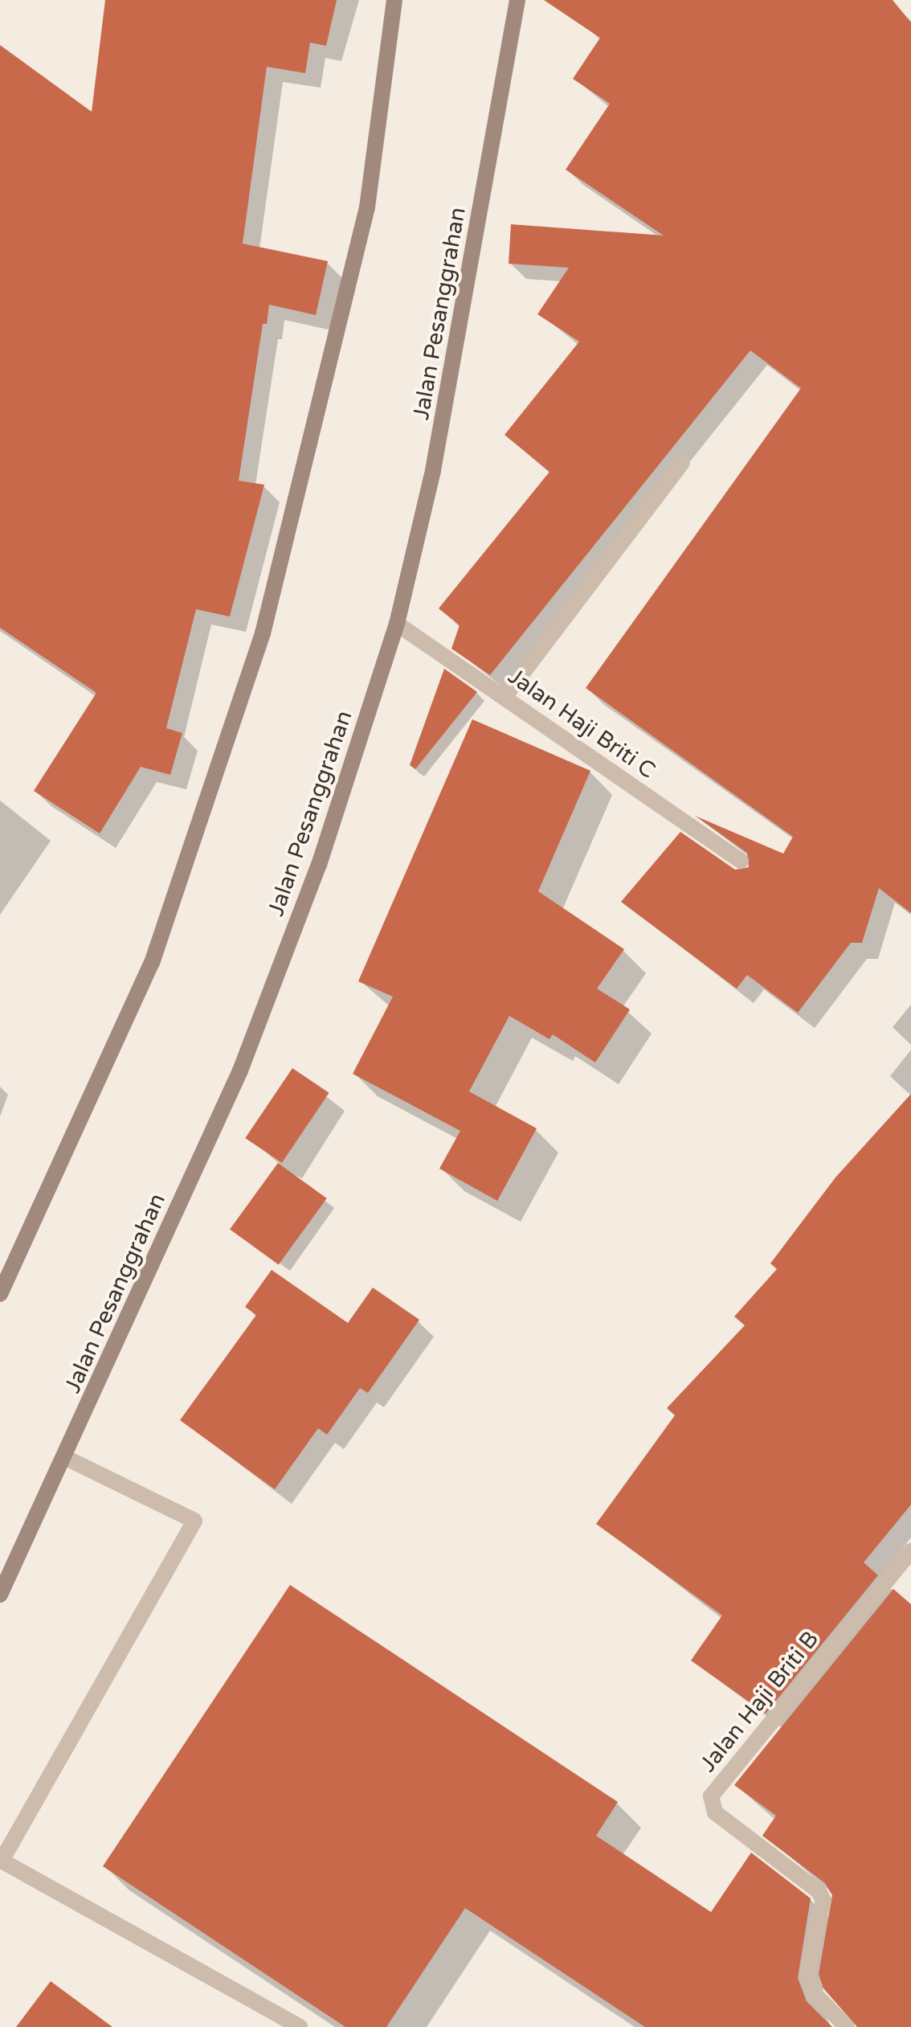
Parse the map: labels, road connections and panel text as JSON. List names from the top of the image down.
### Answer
{
  "streets": {
    "main road": ["Jalan Pesanggrahan"],
    "street": ["Jalan Haji Briti C", "Jalan Haji Briti B"]
  },
  "crossings": [
    ["Jalan Pesanggrahan", "Jalan Haji Briti C"]
  ]
}
